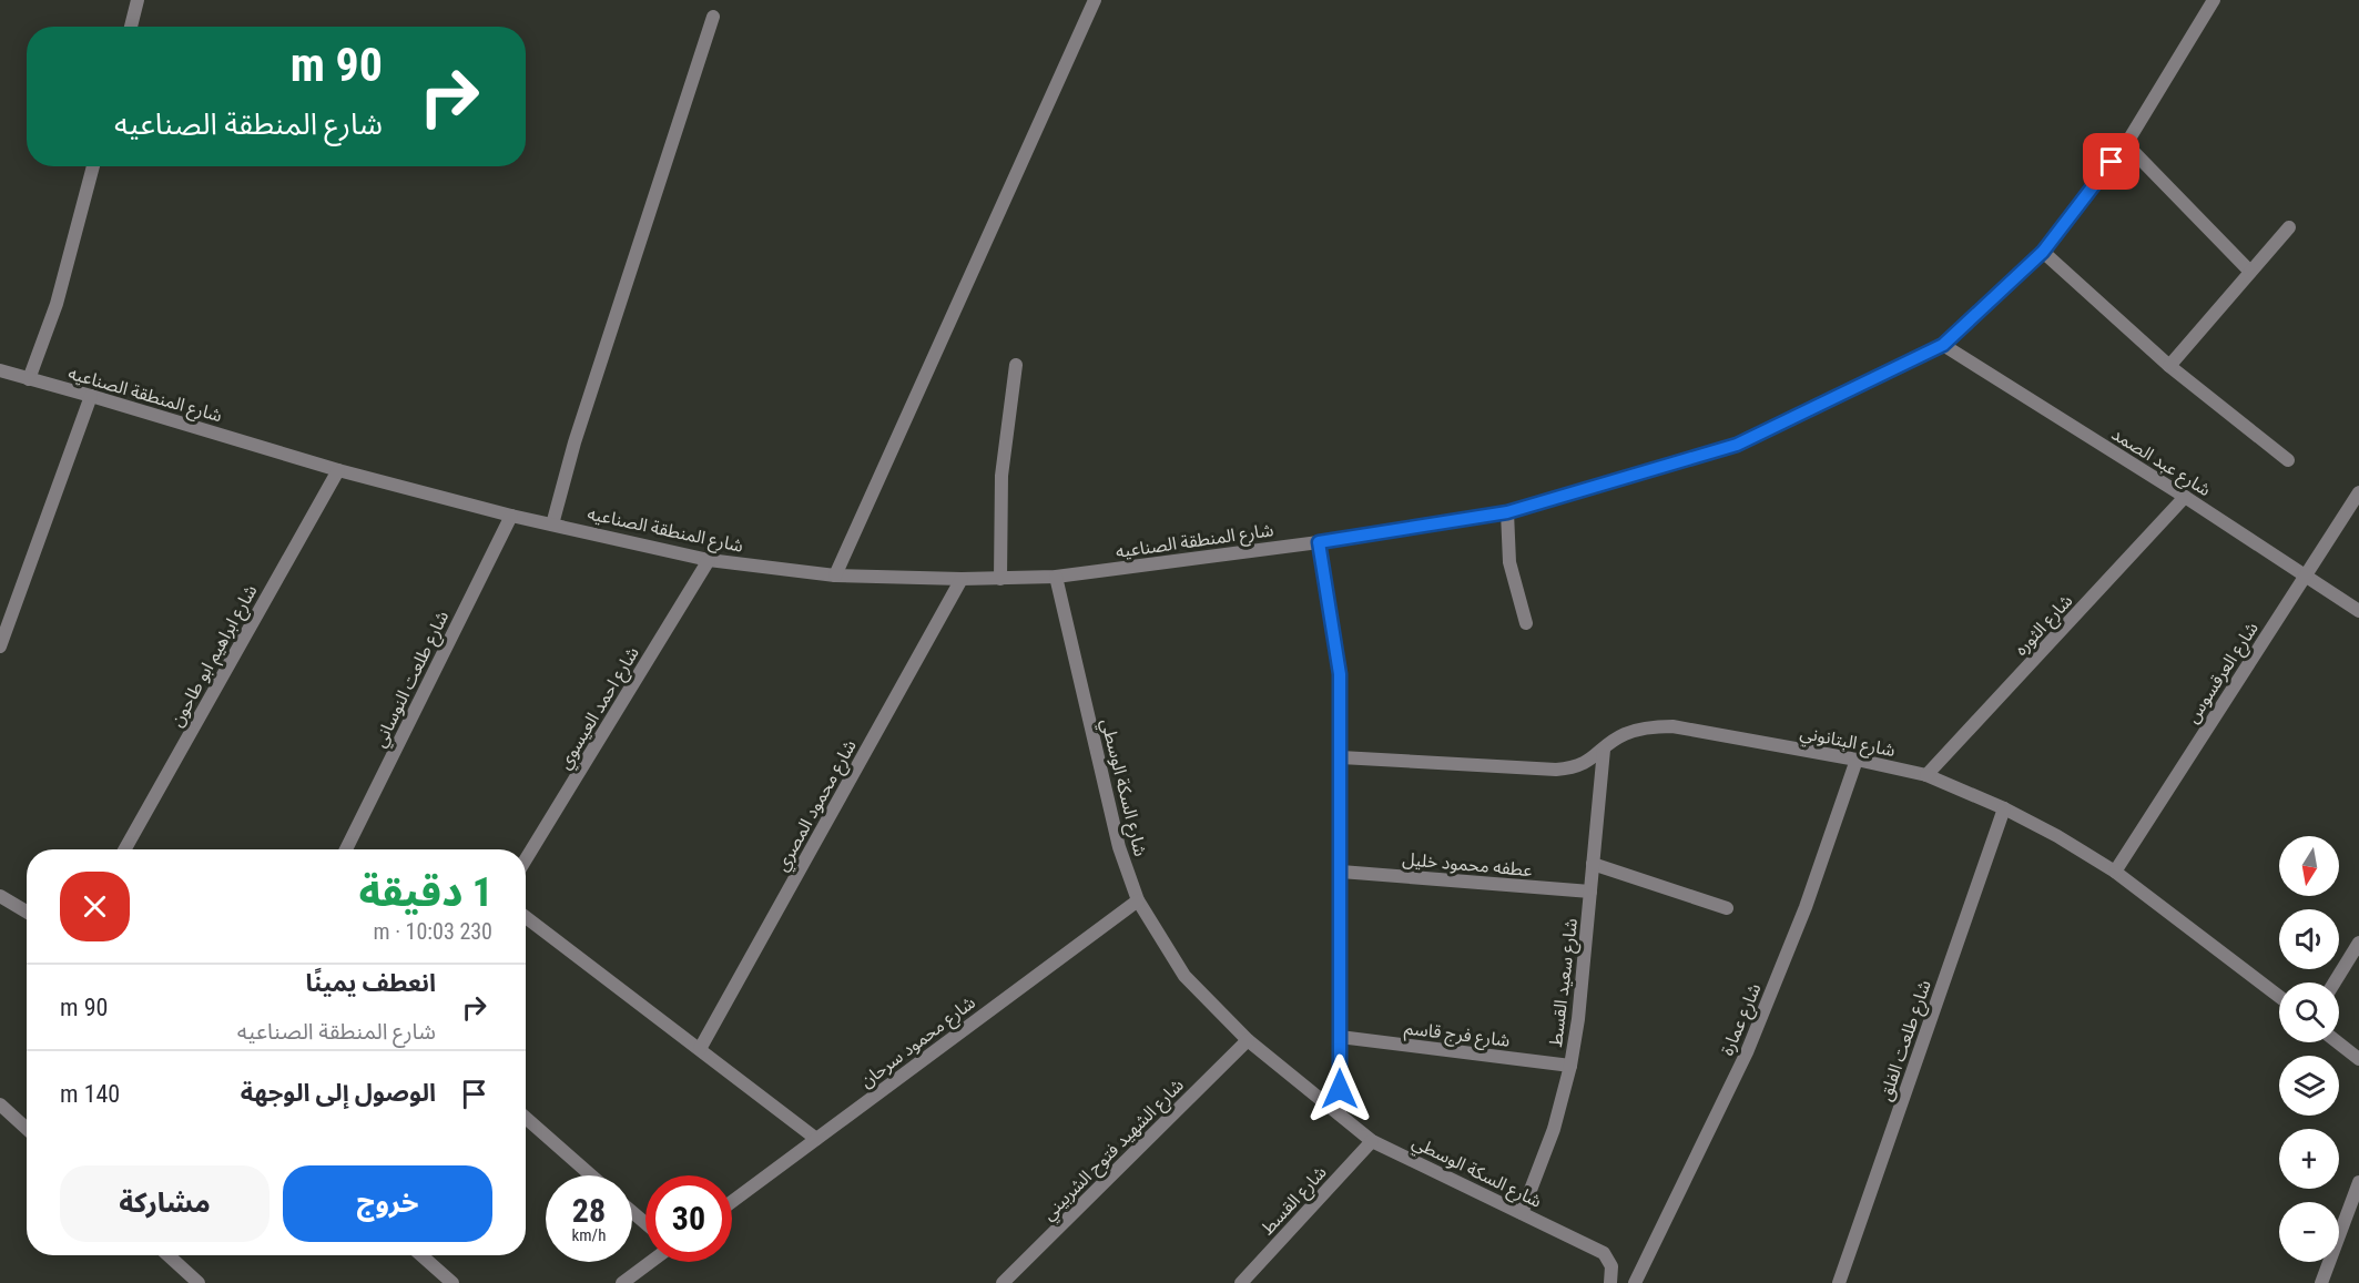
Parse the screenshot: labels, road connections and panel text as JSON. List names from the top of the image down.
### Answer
{
  "streets": {
    "street": [
      "شارع المنطقة الصناعيه",
      "شارع عبد الصمد",
      "شارع الثوره",
      "شارع ابراهيم ابو طاحون",
      "شارع العرقسوس",
      "شارع طلعت النوساني",
      "شارع احمد العيسوي",
      "شارع البتانوني",
      "شارع السكة الوسطي",
      "شارع محمود المصري",
      "عطفه محمود خليل",
      "شارع سعيد القسط",
      "شارع عمارة",
      "شارع فرج قاسم",
      "شارع طلعت الفلق",
      "شارع محمود سرحان",
      "شارع الشهيد فتوح الشربيني",
      "شارع القسط"
    ]
  },
  "crossings": [
    ["شارع المنطقة الصناعيه", "شارع عبد الصمد"],
    ["شارع المنطقة الصناعيه", "شارع ابراهيم ابو طاحون"],
    ["شارع المنطقة الصناعيه", "شارع طلعت النوساني"],
    ["شارع المنطقة الصناعيه", "شارع احمد العيسوي"],
    ["شارع المنطقة الصناعيه", "شارع السكة الوسطي"],
    ["شارع المنطقة الصناعيه", "شارع محمود المصري"],
    ["شارع عبد الصمد", "شارع الثوره"],
    ["شارع عبد الصمد", "شارع العرقسوس"],
    ["شارع الثوره", "شارع البتانوني"],
    ["شارع العرقسوس", "شارع البتانوني"],
    ["شارع البتانوني", "شارع سعيد القسط"],
    ["شارع البتانوني", "شارع عمارة"],
    ["شارع البتانوني", "شارع طلعت الفلق"],
    ["شارع السكة الوسطي", "شارع سعيد القسط"],
    ["شارع السكة الوسطي", "شارع محمود سرحان"],
    ["شارع السكة الوسطي", "شارع الشهيد فتوح الشربيني"],
    ["شارع السكة الوسطي", "شارع القسط"],
    ["عطفه محمود خليل", "شارع سعيد القسط"],
    ["شارع سعيد القسط", "شارع فرج قاسم"]
  ],
  "north": "bottom",
  "page": {
    "turn": ["90 m", "شارع المنطقة الصناعيه"],
    "map_buttons": ["+", "−"],
    "heading": ["1 دقيقة", "230 m · 10:03"],
    "list": [
      {
        "name": "انعطف يمينًا",
        "note": "شارع المنطقة الصناعيه",
        "value": "90 m"
      },
      {
        "name": "الوصول إلى الوجهة",
        "value": "140 m"
      }
    ],
    "buttons": ["خروج", "مشاركة"],
    "speed": "28 km/h",
    "limit": "30"
  }
}
